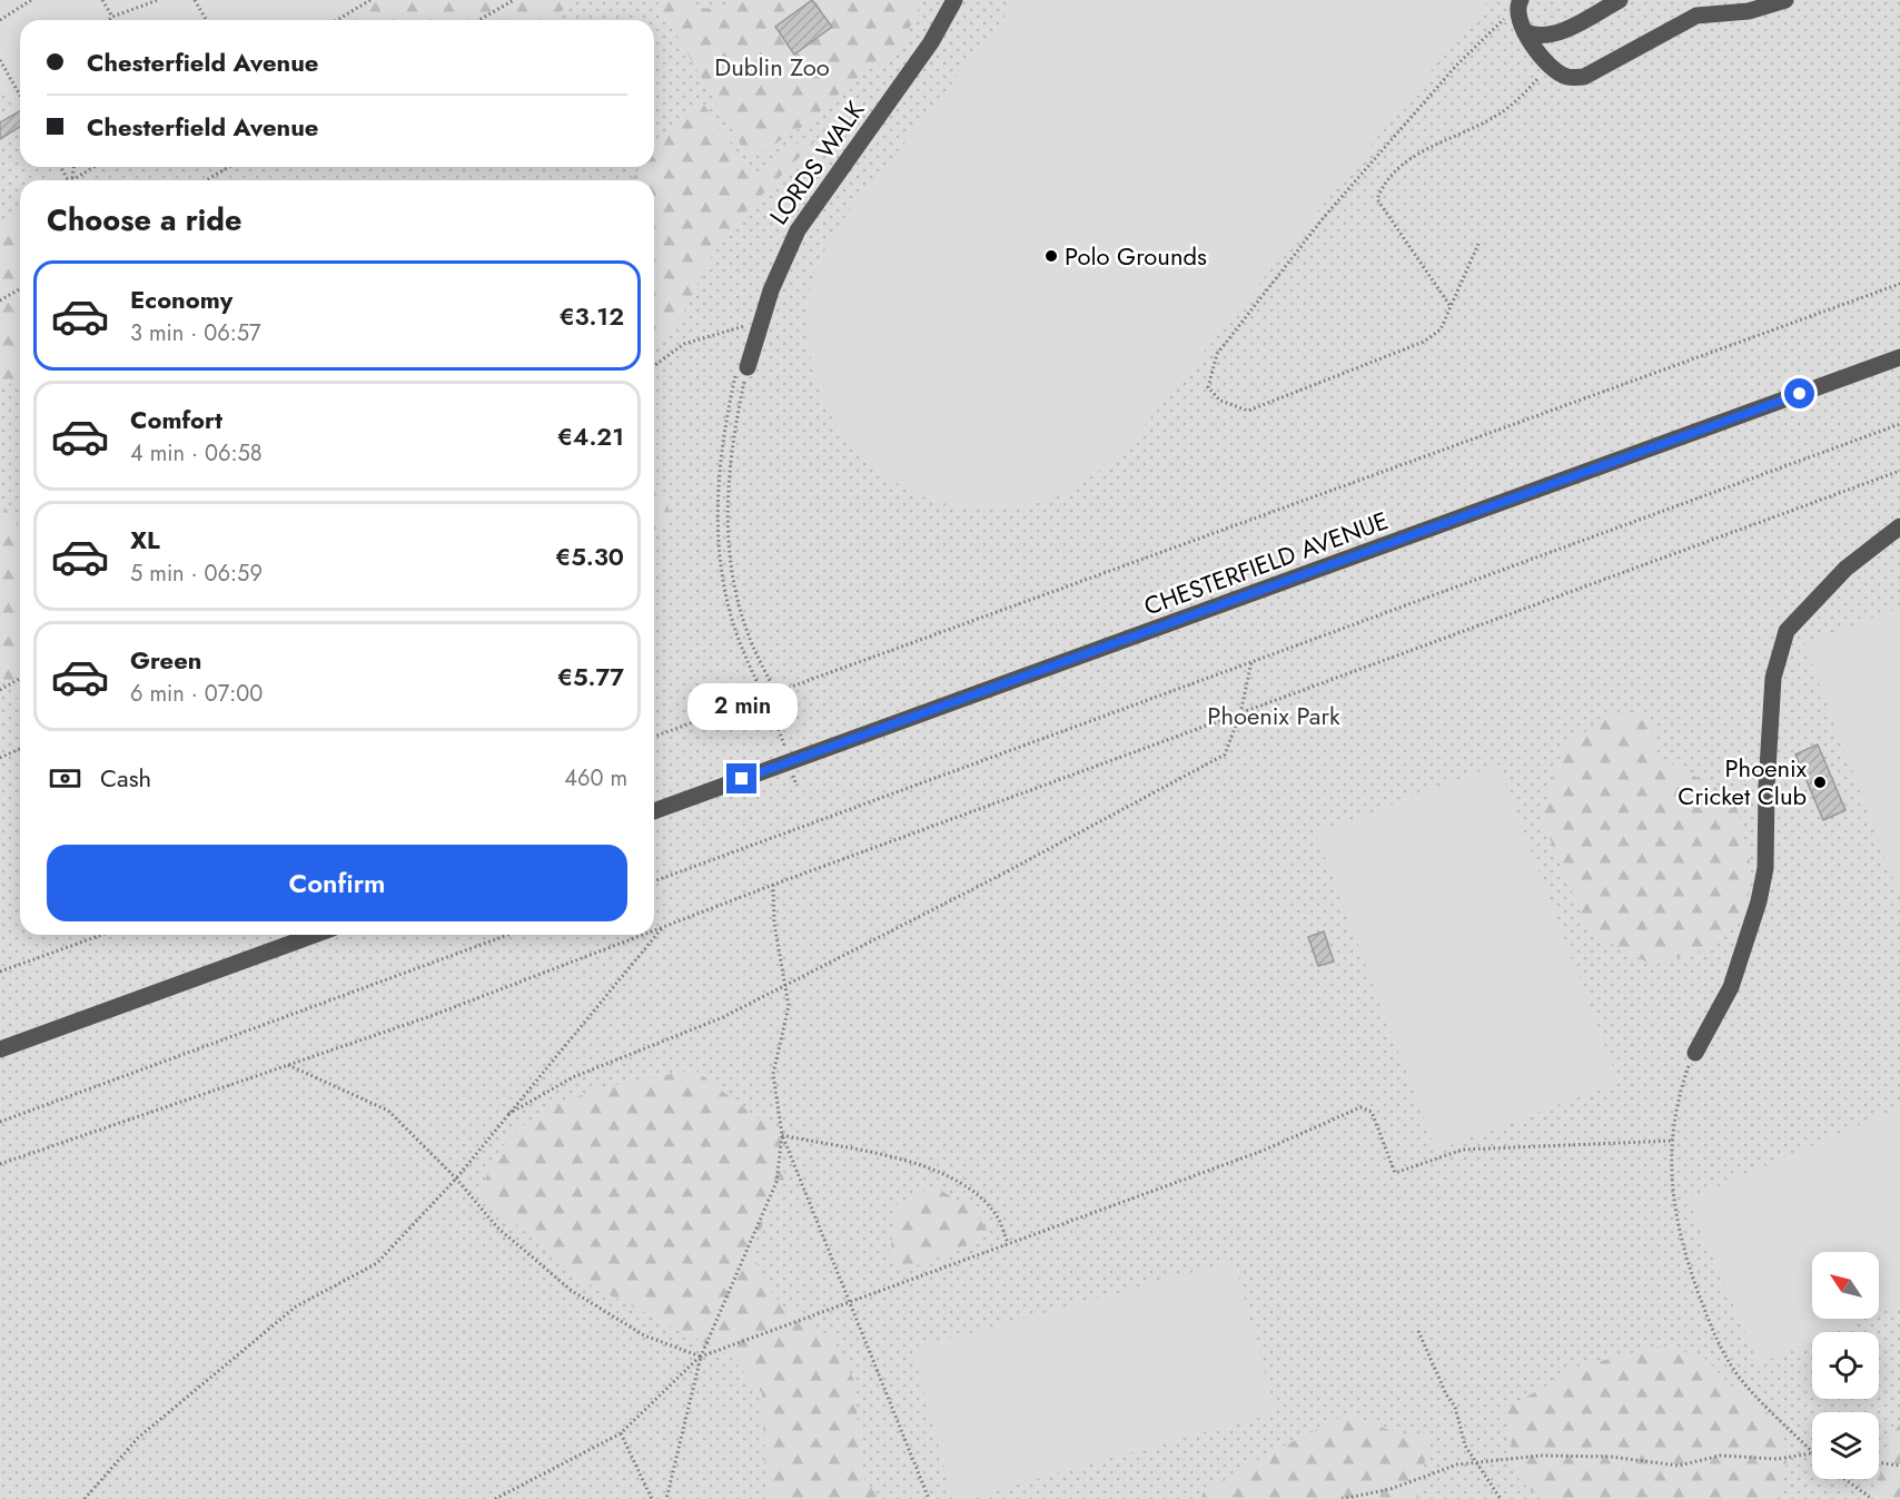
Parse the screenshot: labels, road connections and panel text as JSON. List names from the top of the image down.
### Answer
{
  "streets": {
    "street": ["LORDS WALK", "CHESTERFIELD AVENUE"]
  },
  "parks": ["Dublin Zoo", "Phoenix Park"],
  "places": ["Polo Grounds", "Phoenix Cricket Club"],
  "north": "top left",
  "page": {
    "banner": ["Chesterfield Avenue", "Chesterfield Avenue"],
    "heading": "Choose a ride",
    "list": [
      {
        "name": "Economy",
        "note": "3 min · 06:57",
        "value": "€3.12"
      },
      {
        "name": "Comfort",
        "note": "4 min · 06:58",
        "value": "€4.21"
      },
      {
        "name": "XL",
        "note": "5 min · 06:59",
        "value": "€5.30"
      },
      {
        "name": "Green",
        "note": "6 min · 07:00",
        "value": "€5.77"
      }
    ],
    "bubble": "2 min",
    "pay": ["Cash", "460 m"],
    "buttons": "Confirm"
  }
}
